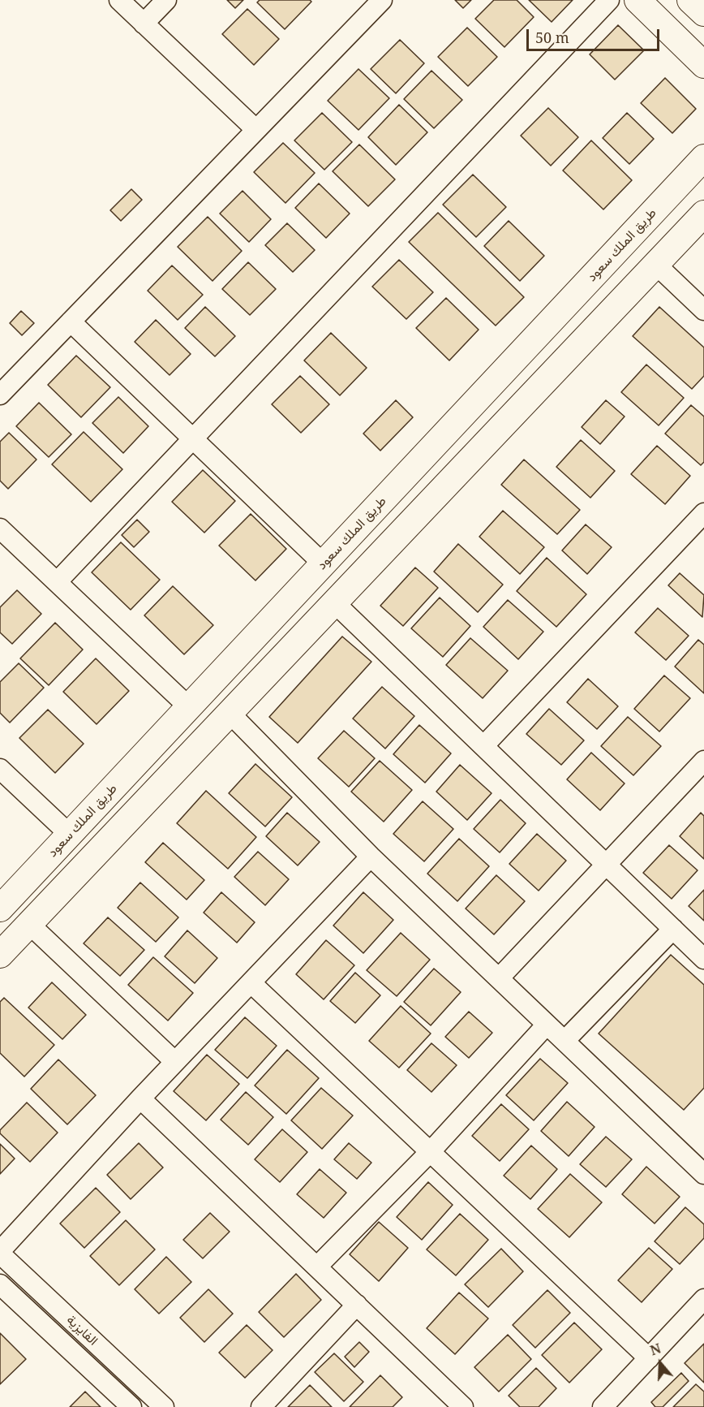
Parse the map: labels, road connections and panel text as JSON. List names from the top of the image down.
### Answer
{
  "streets": {
    "main road": ["طريق الملك سعود"],
    "street": ["الفايزية"]
  },
  "scale_bar": "50 m",
  "north": "top"
}
